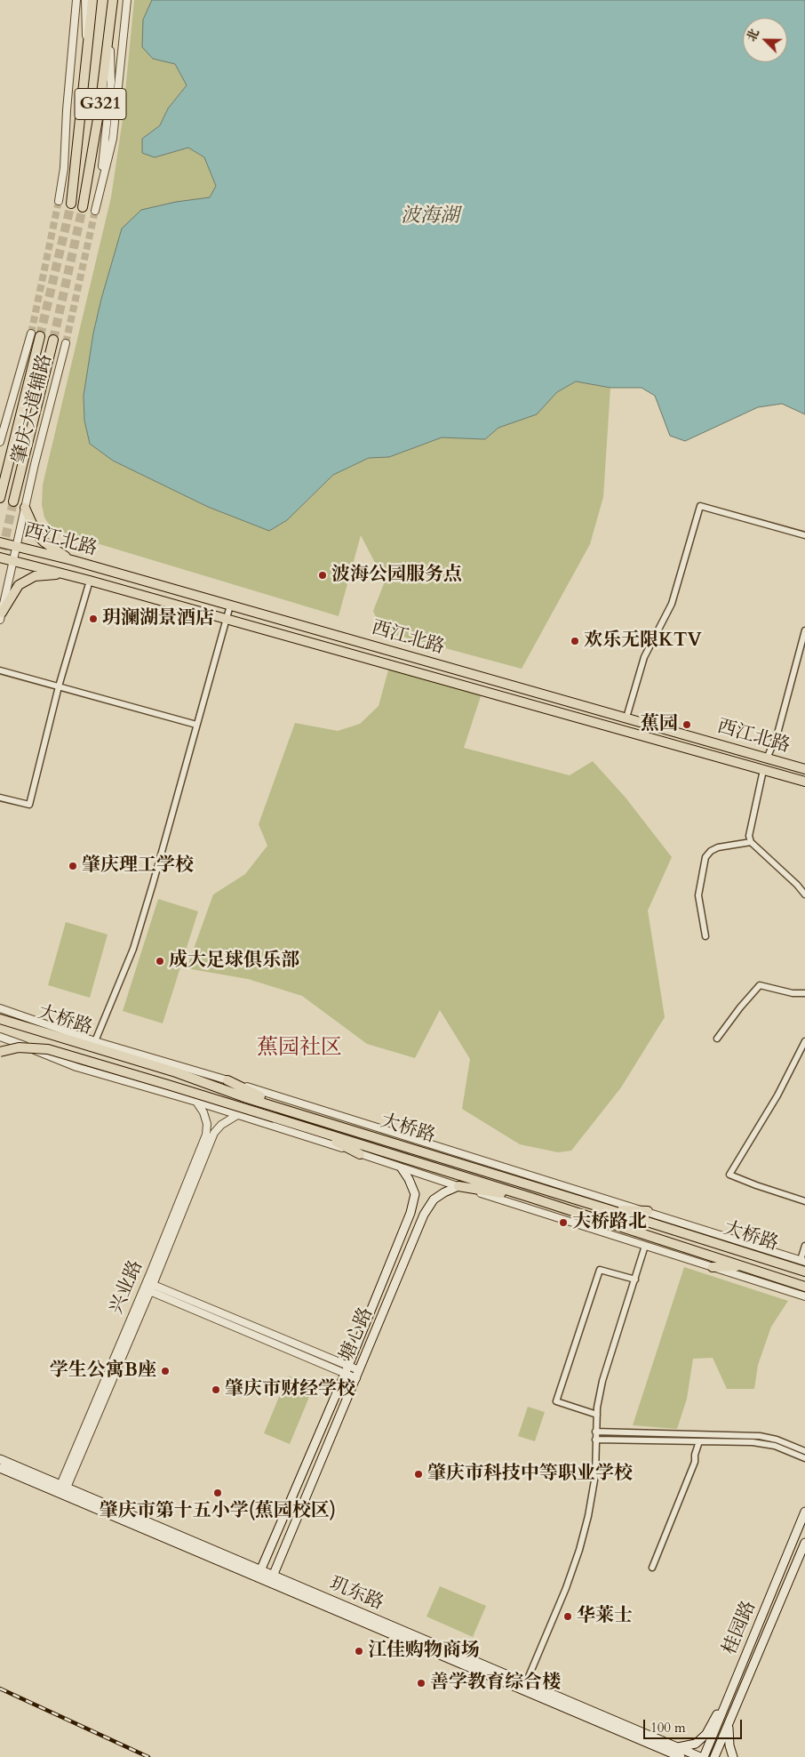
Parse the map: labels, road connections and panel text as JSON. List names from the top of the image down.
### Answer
{
  "streets": {
    "main road": [
      "G321",
      "西江北路",
      "大桥路",
      "塘心路",
      "玑东路",
      "桂园路"
    ],
    "street": ["肇庆大道辅路", "兴业路"]
  },
  "crossings": [
    ["肇庆大道辅路", "西江北路"],
    ["兴业路", "玑东路"],
    ["塘心路", "玑东路"],
    ["玑东路", "桂园路"]
  ],
  "districts": ["蕉园社区"],
  "water": ["波海湖"],
  "places": [
    "波海公园服务点",
    "玥澜湖景酒店",
    "欢乐无限KTV",
    "蕉园",
    "肇庆理工学校",
    "成大足球俱乐部",
    "大桥路北",
    "学生公寓B座",
    "肇庆市财经学校",
    "肇庆市科技中等职业学校",
    "肇庆市第十五小学(蕉园校区)",
    "华莱士",
    "江佳购物商场",
    "善学教育综合楼"
  ],
  "scale_bar": "100 m",
  "north": "top left"
}
